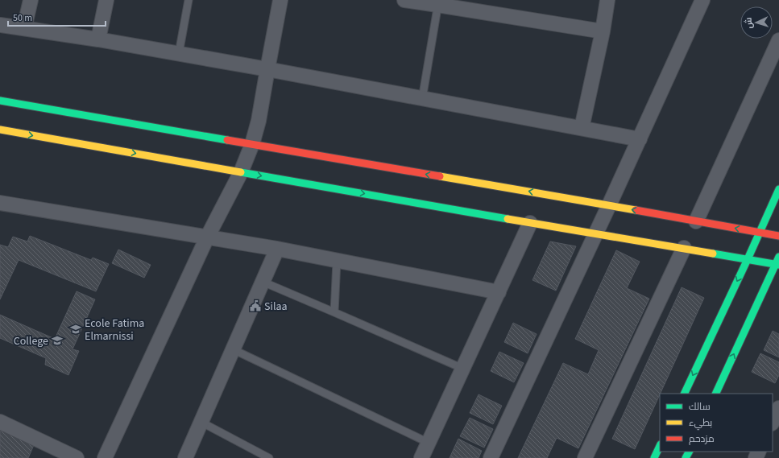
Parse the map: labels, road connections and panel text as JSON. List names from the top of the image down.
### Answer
{
  "places": {
    "public building": ["Silaa"],
    "school or university": ["Ecole Fatima Elmarnissi", "College"]
  },
  "legend": ["سالك", "بطيء", "مزدحم"],
  "scale_bar": "50 m",
  "north": "left"
}
